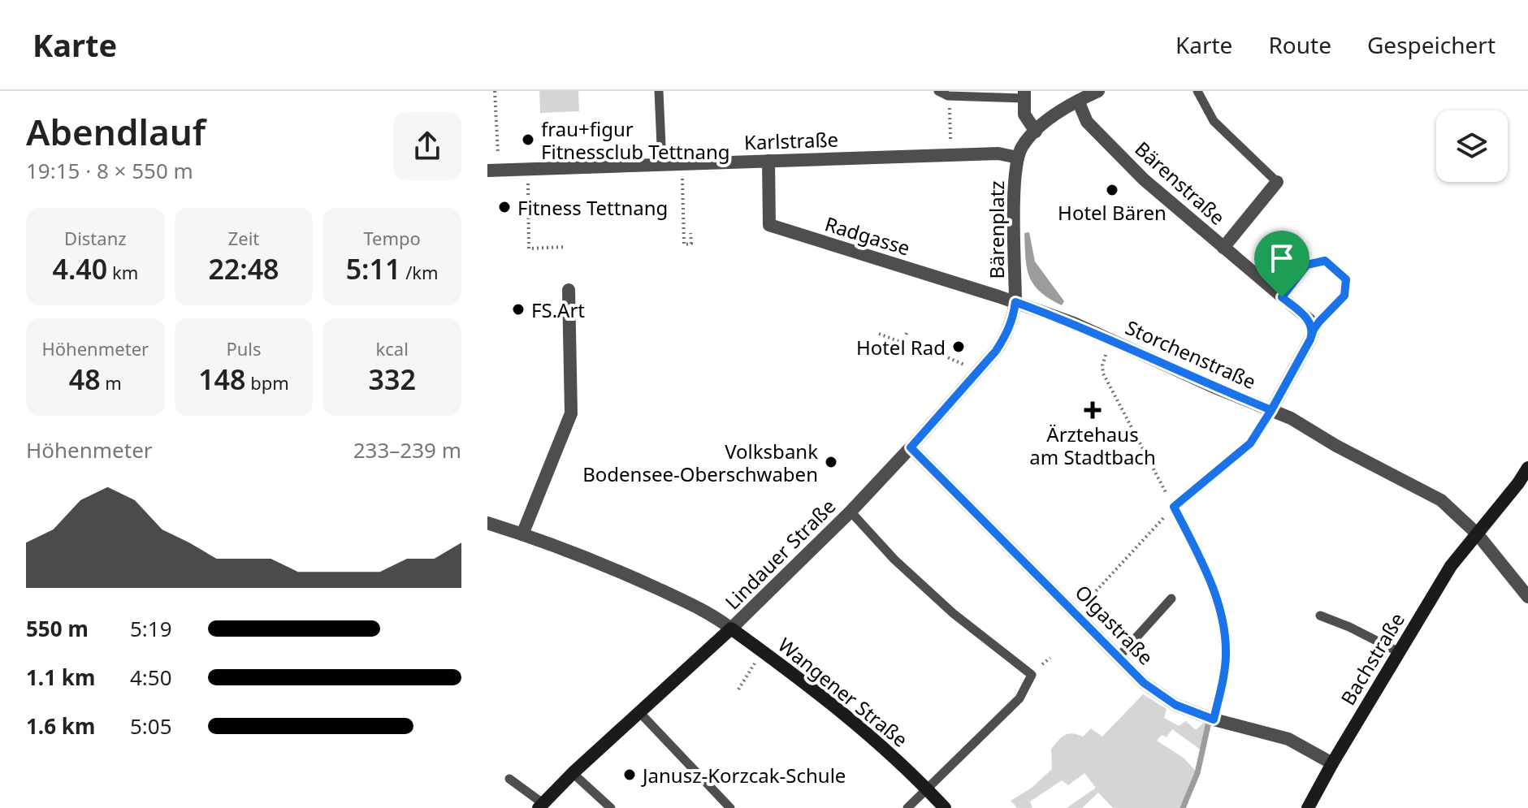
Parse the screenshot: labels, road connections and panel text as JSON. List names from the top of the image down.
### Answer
{
  "streets": {
    "main road": ["Lindauer Straße", "Bachstraße", "Wangener Straße"],
    "street": [
      "Karlstraße",
      "Bärenstraße",
      "Bärenplatz",
      "Radgasse",
      "Storchenstraße",
      "Olgastraße"
    ]
  },
  "crossings": [
    ["Karlstraße", "Bärenplatz"],
    ["Karlstraße", "Radgasse"],
    ["Bärenplatz", "Radgasse"],
    ["Bärenplatz", "Storchenstraße"],
    ["Bärenplatz", "Lindauer Straße"],
    ["Radgasse", "Storchenstraße"],
    ["Radgasse", "Lindauer Straße"],
    ["Storchenstraße", "Lindauer Straße"],
    ["Storchenstraße", "Bachstraße"],
    ["Lindauer Straße", "Olgastraße"],
    ["Lindauer Straße", "Wangener Straße"],
    ["Olgastraße", "Bachstraße"]
  ],
  "places": {
    "other": [
      "frau+figur Fitnessclub Tettnang",
      "Hotel Bären",
      "Fitness Tettnang",
      "FS.Art",
      "Hotel Rad",
      "Volksbank Bodensee-Oberschwaben",
      "Janusz-Korzcak-Schule"
    ],
    "health": ["Ärztehaus am Stadtbach"]
  },
  "page": {
    "header": "Karte",
    "nav": ["Karte", "Route", "Gespeichert"],
    "heading": ["Abendlauf", "19:15 · 8 × 550 m"],
    "stats": [
      ["Distanz", "4.40 km"],
      ["Zeit", "22:48"],
      ["Tempo", "5:11 /km"],
      ["Höhenmeter", "48 m"],
      ["Puls", "148 bpm"],
      ["kcal", "332"]
    ],
    "chart": ["Höhenmeter", "233–239 m"],
    "list": [
      {
        "name": "550 m",
        "note": "5:19"
      },
      {
        "name": "1.1 km",
        "note": "4:50"
      },
      {
        "name": "1.6 km",
        "note": "5:05"
      }
    ]
  }
}
